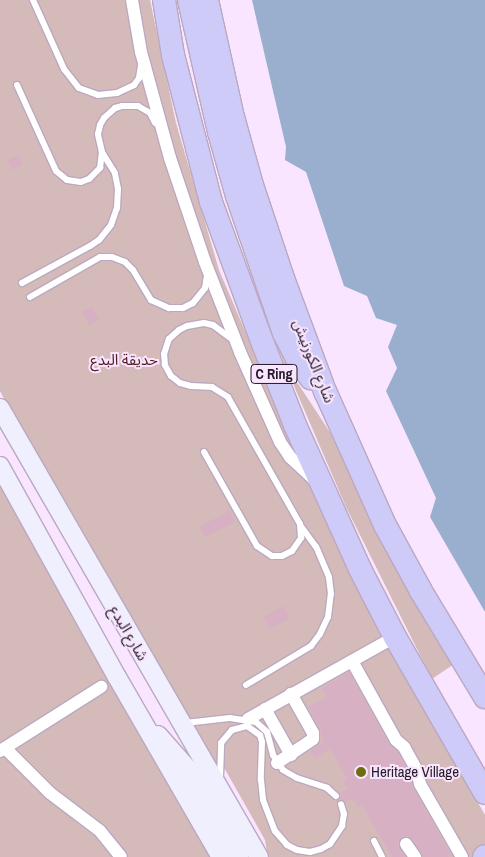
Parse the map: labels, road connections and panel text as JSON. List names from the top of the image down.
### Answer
{
  "streets": {
    "highway": ["شارع الكورنيش", "C Ring"],
    "main road": ["شارع البدع"]
  },
  "parks": ["حديقة البدع"],
  "places": ["Heritage Village"]
}
